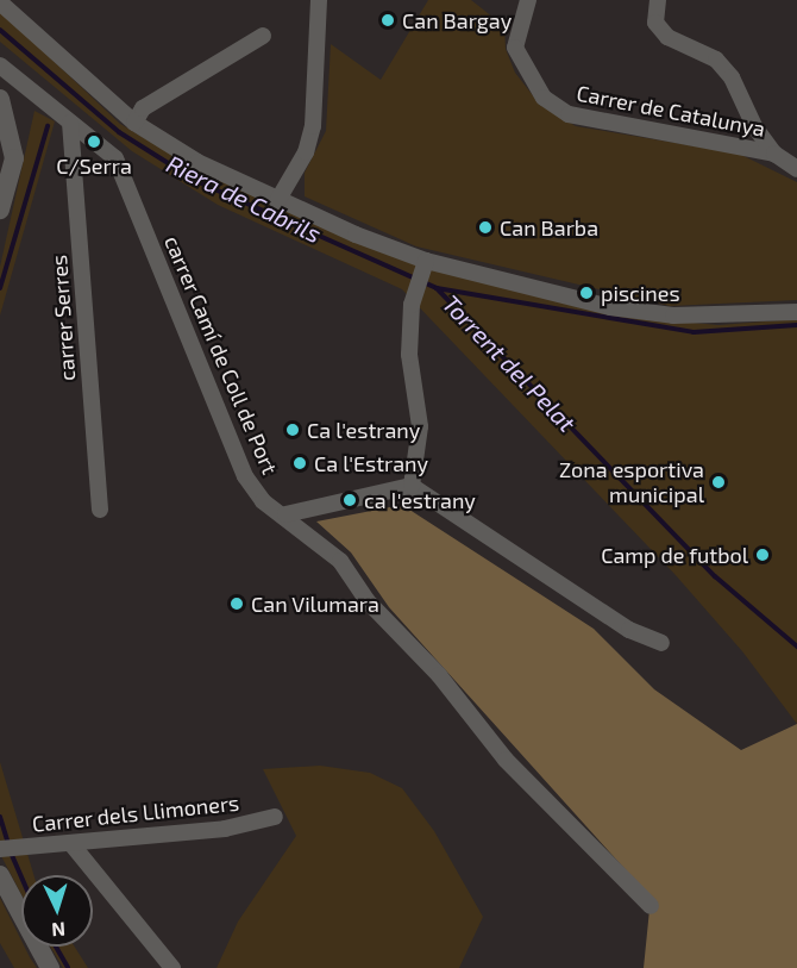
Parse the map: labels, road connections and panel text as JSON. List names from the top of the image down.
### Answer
{
  "streets": {
    "street": [
      "Carrer de Catalunya",
      "carrer Serres",
      "carrer Camí de Coll de Port",
      "Carrer dels Llimoners"
    ]
  },
  "crossings": [
    ["carrer Serres", "carrer Camí de Coll de Port"]
  ],
  "water": ["Riera de Cabrils", "Torrent del Pelat"],
  "places": [
    "Can Bargay",
    "C/Serra",
    "Can Barba",
    "piscines",
    "Ca l'estrany",
    "Ca l'Estrany",
    "Zona esportiva municipal",
    "ca l'estrany",
    "Camp de futbol",
    "Can Vilumara"
  ],
  "north": "bottom"
}
